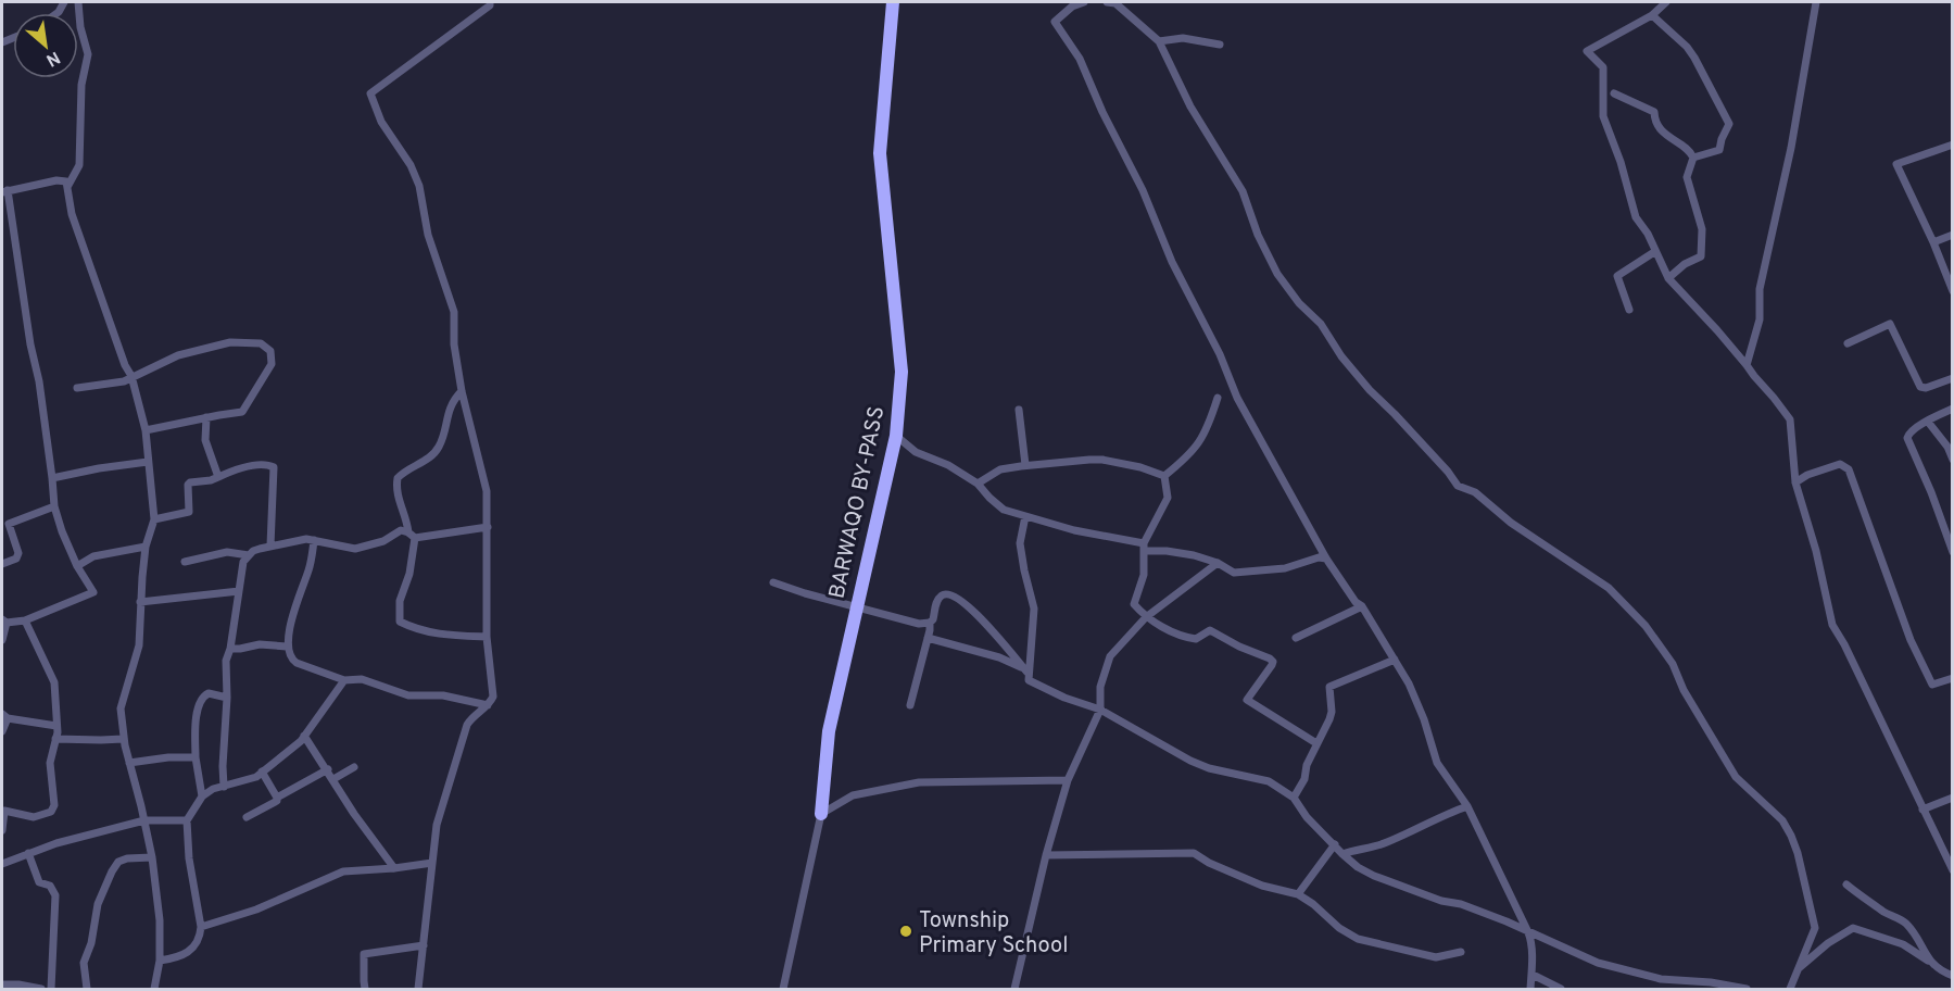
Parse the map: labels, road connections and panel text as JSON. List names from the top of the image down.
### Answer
{
  "streets": {
    "highway": ["BARWAQO BY-PASS"]
  },
  "places": ["Township Primary School"],
  "north": "bottom right"
}
